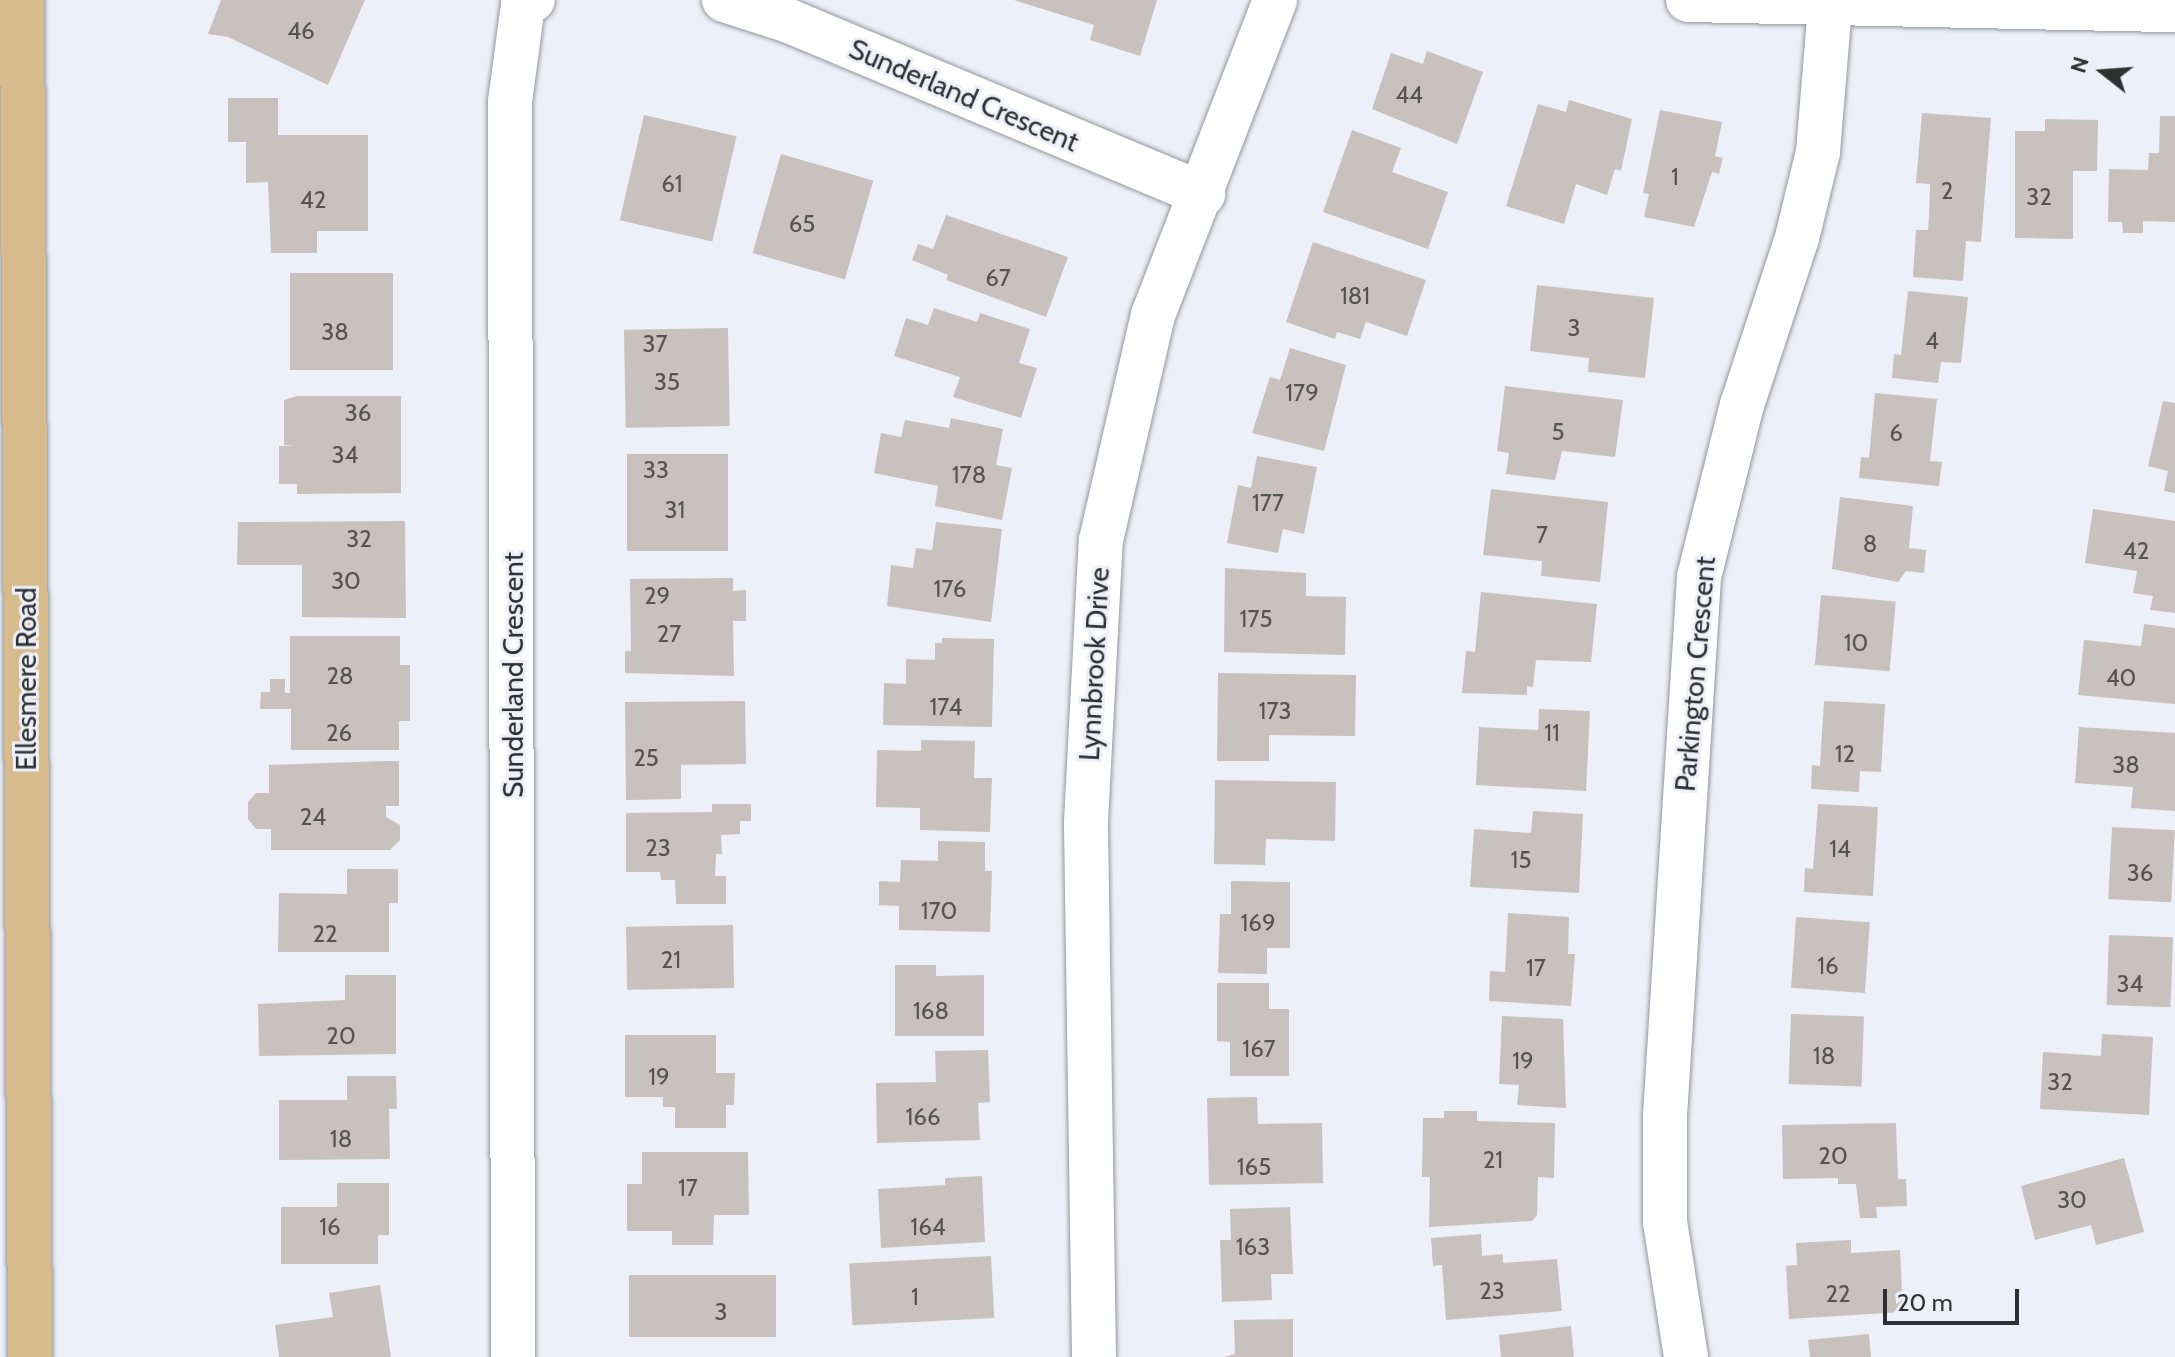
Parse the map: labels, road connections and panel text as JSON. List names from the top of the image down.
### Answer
{
  "streets": {
    "main road": ["Ellesmere Road"],
    "street": ["Sunderland Crescent", "Lynnbrook Drive", "Parkington Crescent"]
  },
  "crossings": [
    ["Sunderland Crescent", "Lynnbrook Drive"]
  ],
  "house_numbers": [
    "46",
    "44",
    "1",
    "61",
    "2",
    "32",
    "42",
    "65",
    "67",
    "181",
    "3",
    "38",
    "4",
    "37",
    "35",
    "179",
    "36",
    "5",
    "6",
    "34",
    "33",
    "178",
    "177",
    "31",
    "7",
    "32",
    "8",
    "42",
    "30",
    "176",
    "29",
    "175",
    "27",
    "10",
    "28",
    "40",
    "174",
    "173",
    "26",
    "11",
    "12",
    "25",
    "38",
    "24",
    "23",
    "14",
    "15",
    "36",
    "170",
    "169",
    "22",
    "21",
    "16",
    "17",
    "34",
    "168",
    "20",
    "167",
    "18",
    "19",
    "19",
    "32",
    "166",
    "18",
    "20",
    "21",
    "165",
    "17",
    "30",
    "16",
    "164",
    "163",
    "23",
    "22",
    "1",
    "3"
  ],
  "scale_bar": "20 m",
  "north": "left"
}
